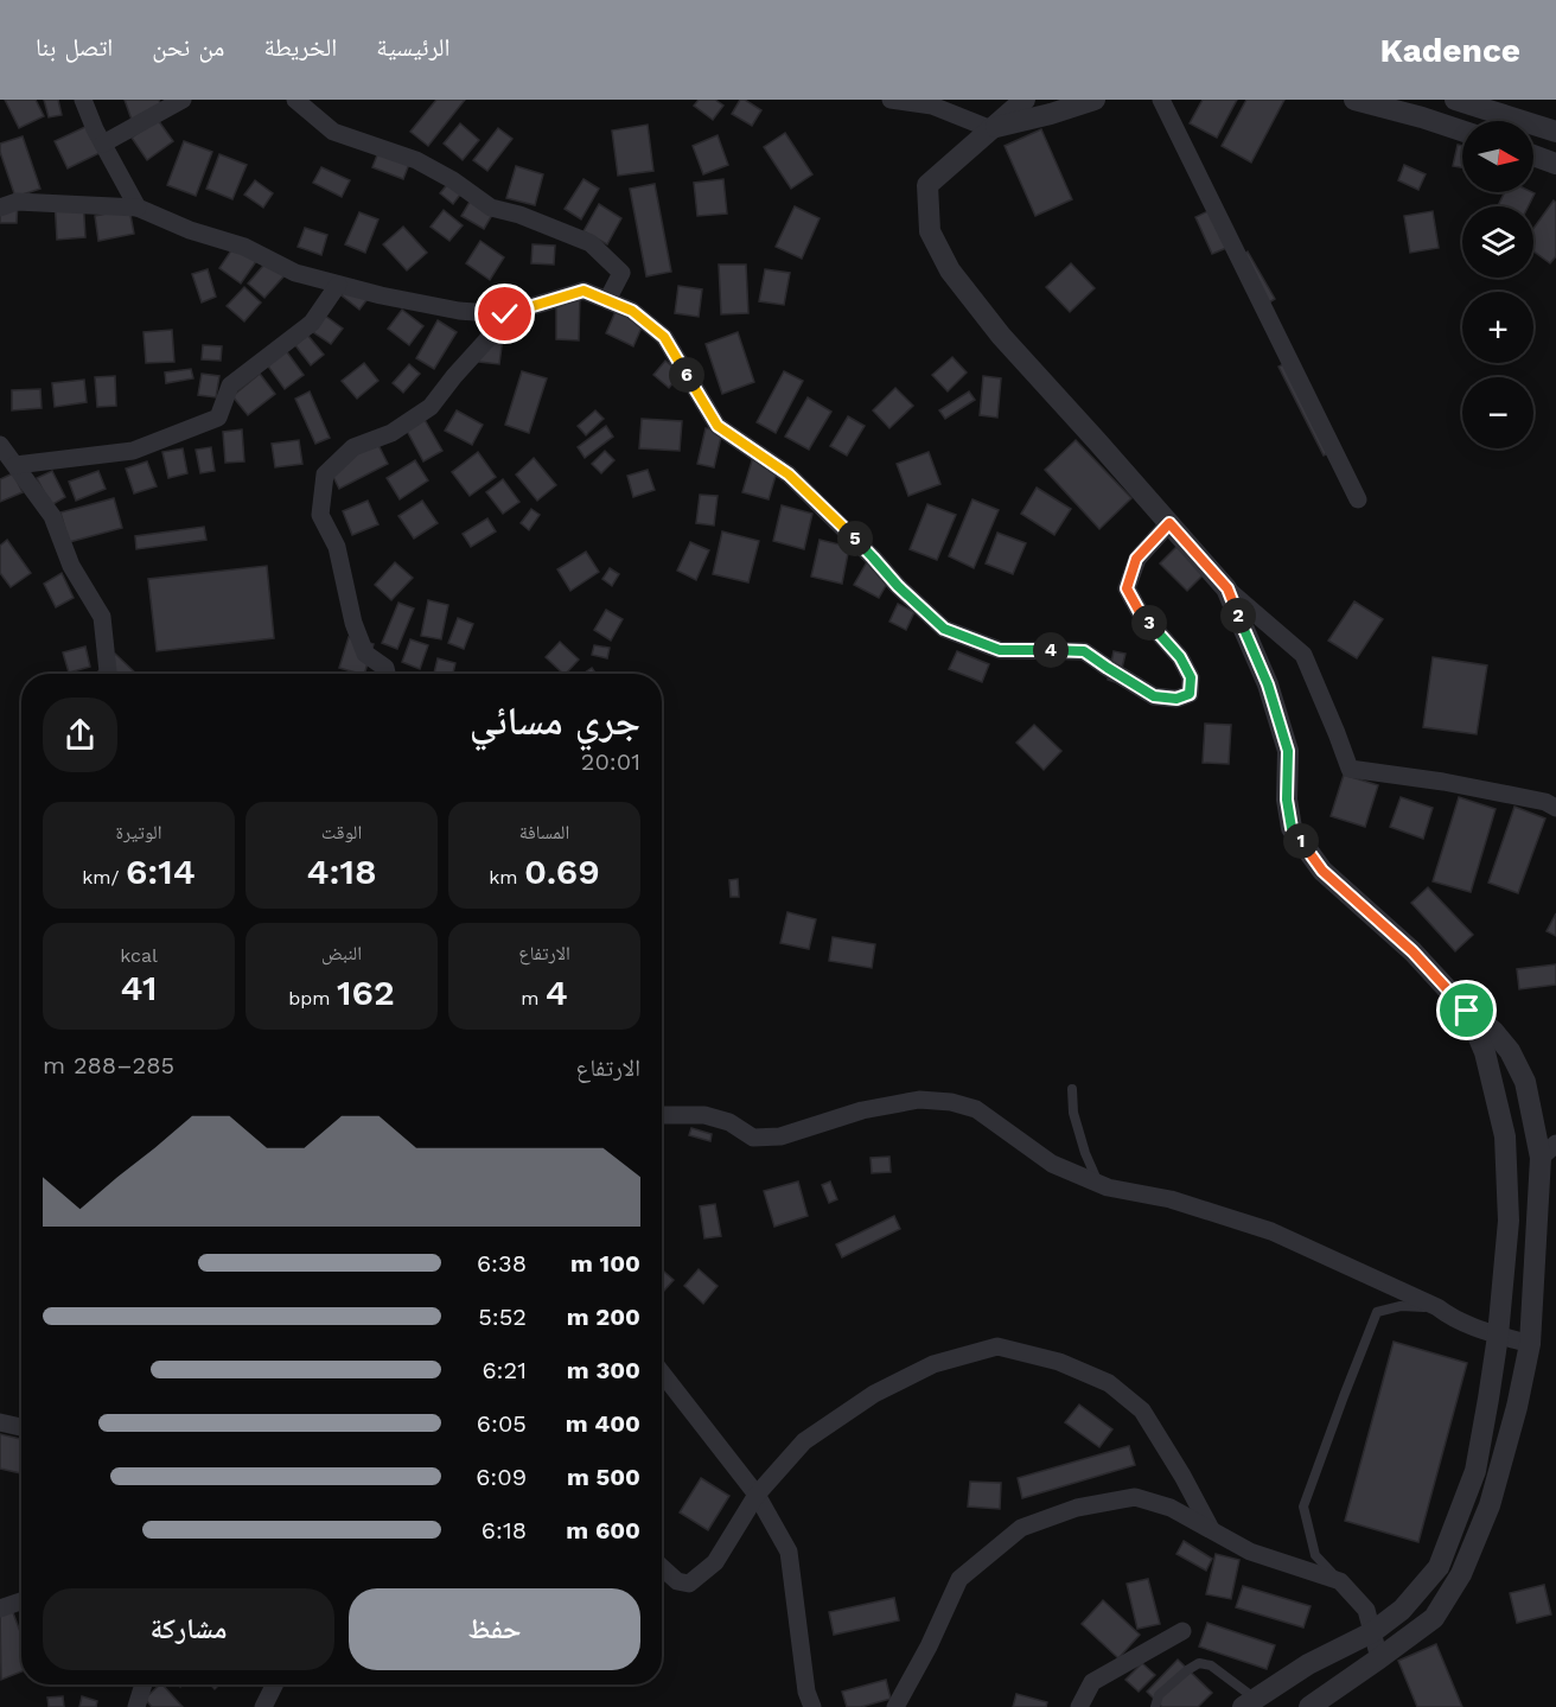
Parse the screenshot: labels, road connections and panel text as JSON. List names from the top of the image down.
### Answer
{
  "north": "right",
  "page": {
    "header": "Kadence",
    "nav": [
      "الرئيسية",
      "الخريطة",
      "من نحن",
      "اتصل بنا"
    ],
    "map_buttons": ["+", "−"],
    "pins": [
      "6",
      "5",
      "2",
      "3",
      "4",
      "1"
    ],
    "heading": ["جري مسائي", "20:01"],
    "stats": [
      ["المسافة", "0.69 km"],
      ["الوقت", "4:18"],
      ["الوتيرة", "6:14 /km"],
      ["الارتفاع", "4 m"],
      ["النبض", "162 bpm"],
      ["kcal", "41"]
    ],
    "chart": ["الارتفاع", "285–288 m"],
    "list": [
      {
        "name": "100 m",
        "note": "6:38"
      },
      {
        "name": "200 m",
        "note": "5:52"
      },
      {
        "name": "300 m",
        "note": "6:21"
      },
      {
        "name": "400 m",
        "note": "6:05"
      },
      {
        "name": "500 m",
        "note": "6:09"
      },
      {
        "name": "600 m",
        "note": "6:18"
      }
    ],
    "buttons": ["حفظ", "مشاركة"]
  }
}
